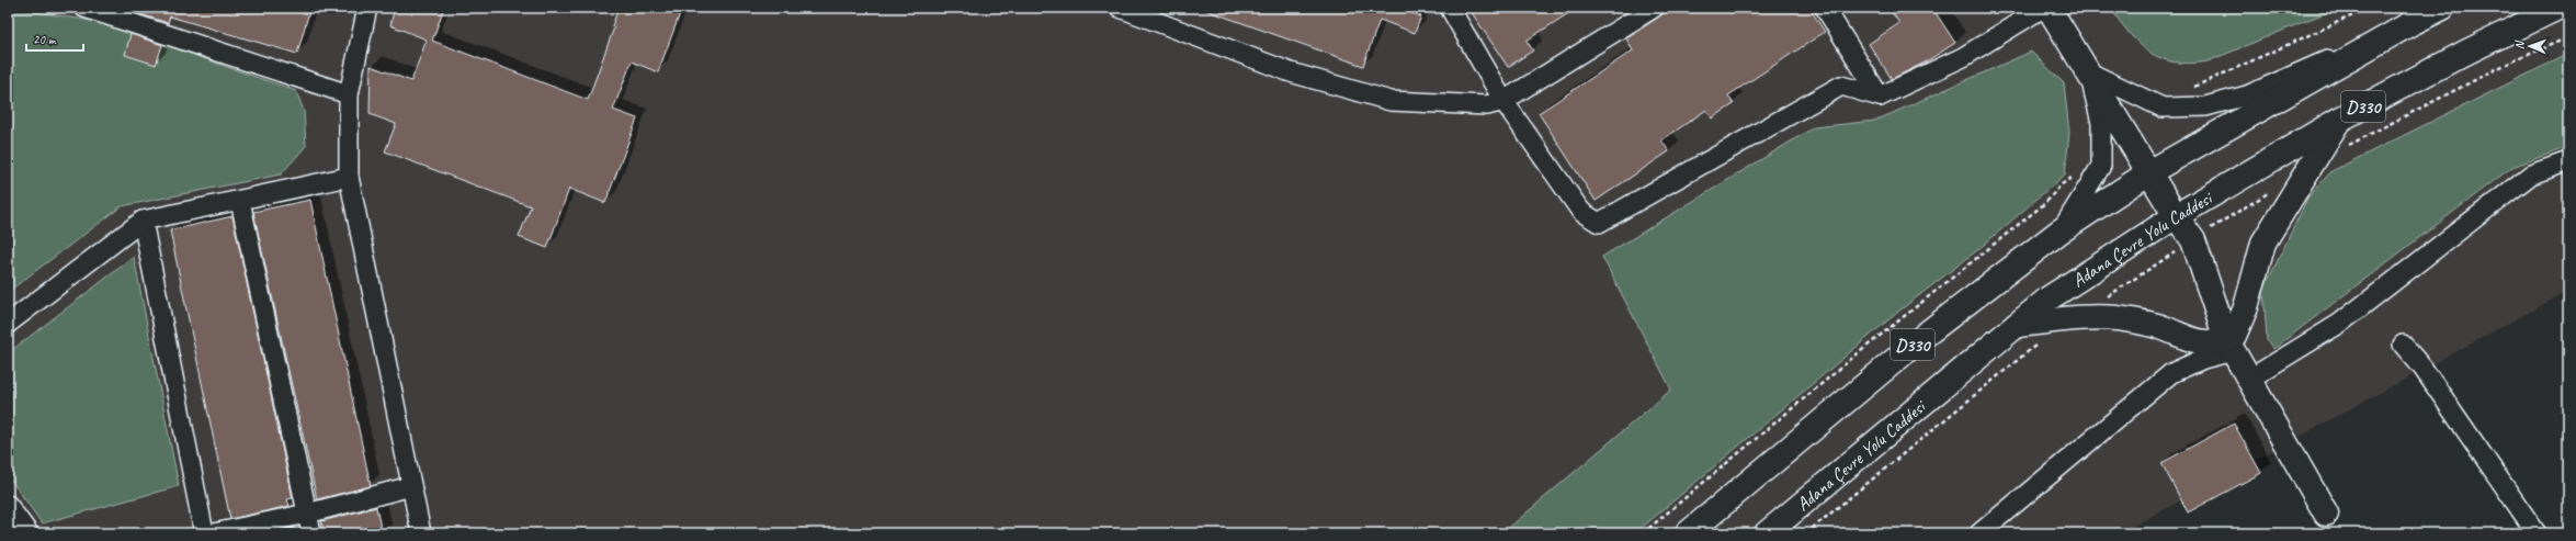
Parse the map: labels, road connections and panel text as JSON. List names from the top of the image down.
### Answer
{
  "streets": {
    "main road": ["D330", "Adana Çevre Yolu Caddesi"]
  },
  "scale_bar": "20 m",
  "north": "left"
}
